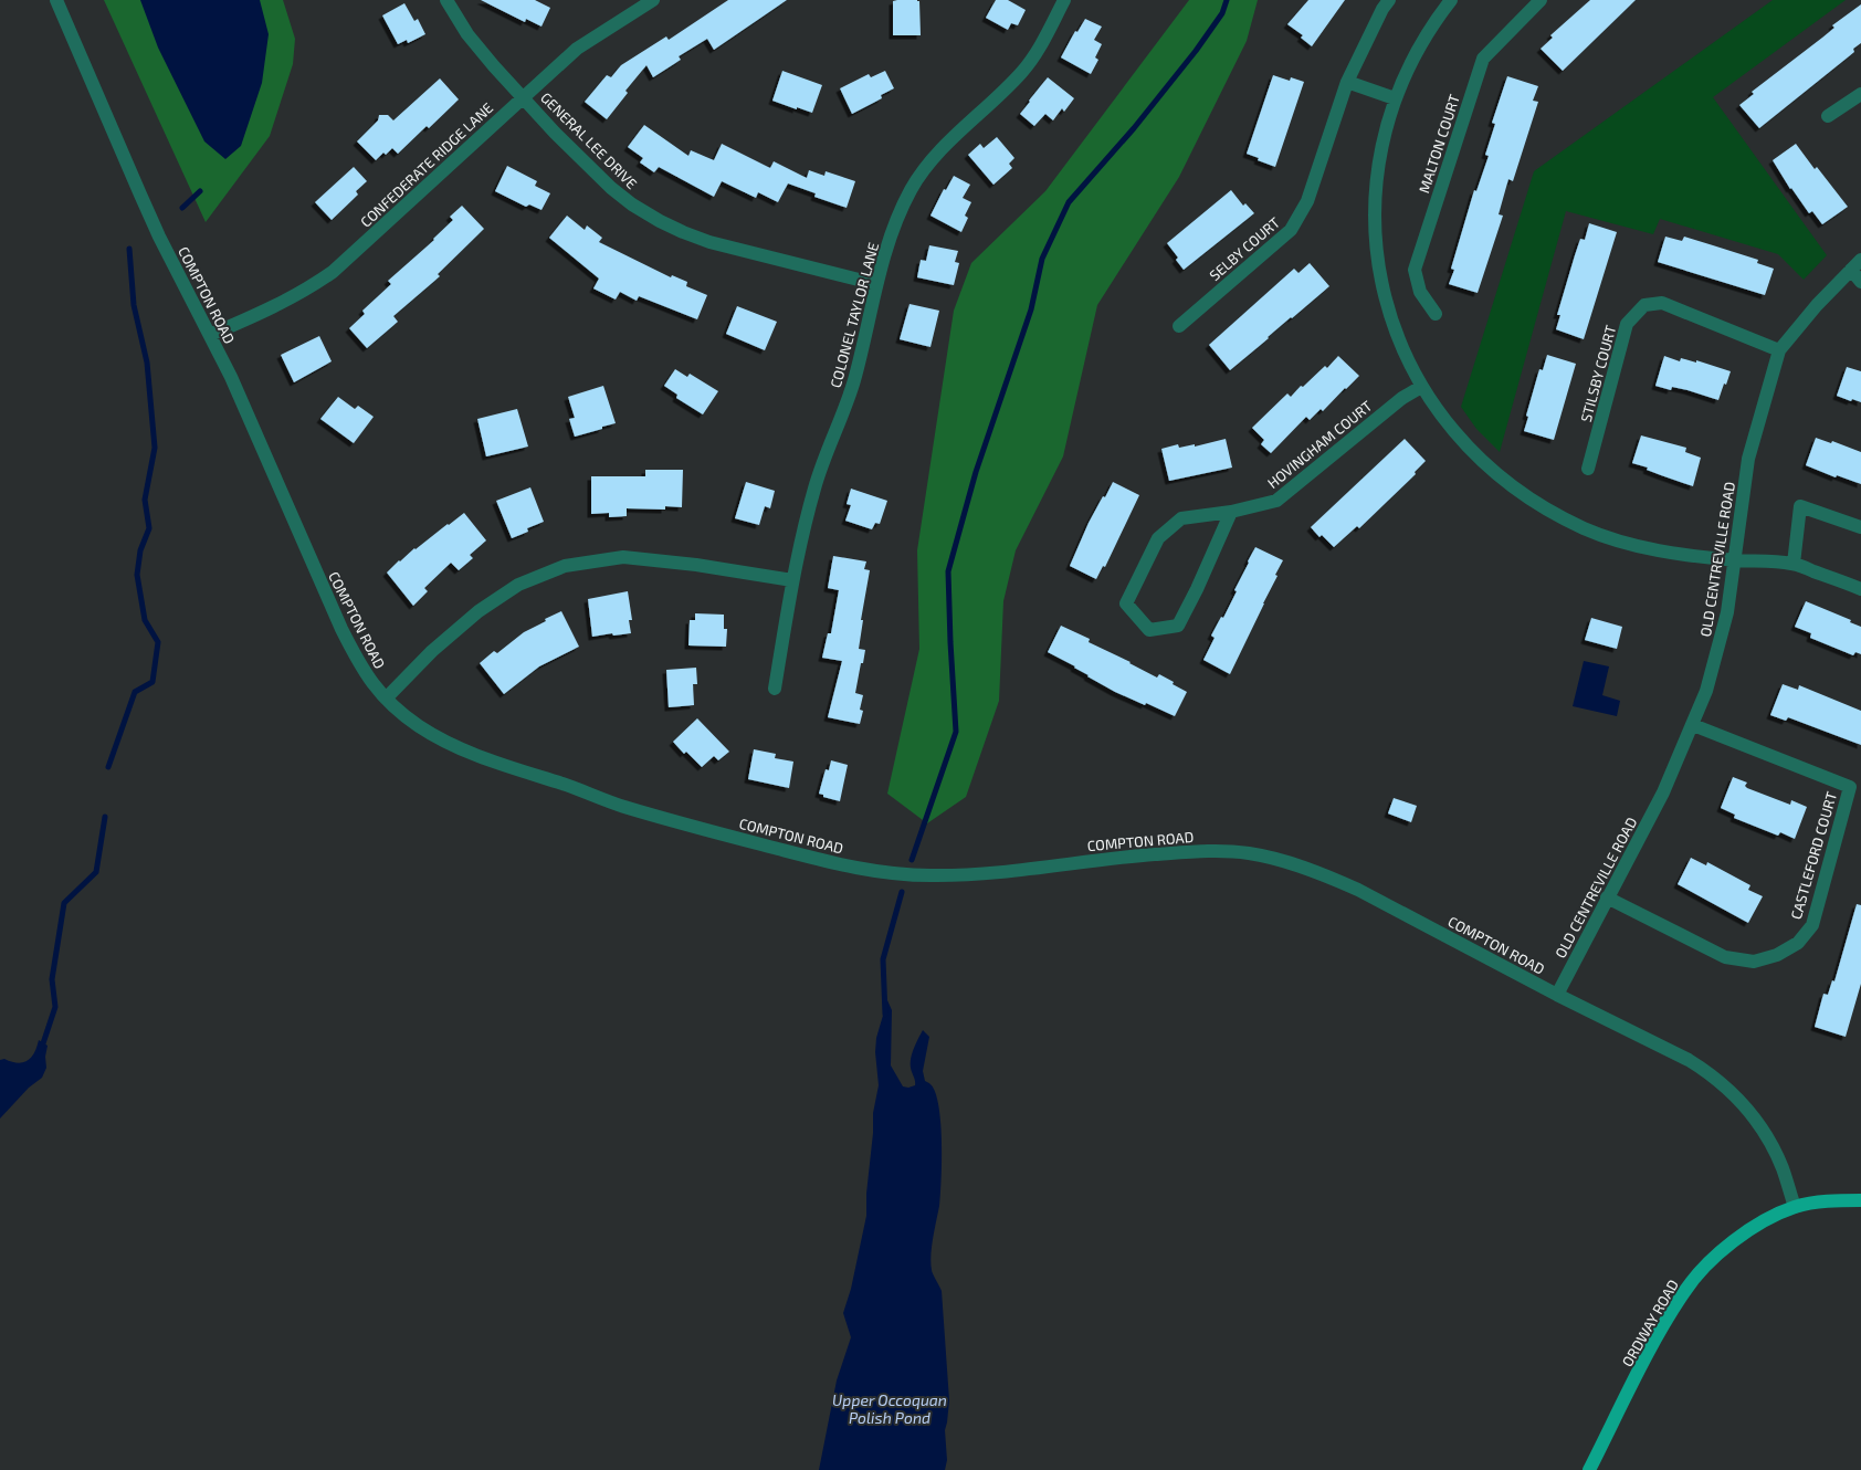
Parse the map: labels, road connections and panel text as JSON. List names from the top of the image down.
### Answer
{
  "streets": {
    "main road": ["ORDWAY ROAD"],
    "street": [
      "GENERAL LEE DRIVE",
      "MALTON COURT",
      "CONFEDERATE RIDGE LANE",
      "SELBY COURT",
      "COMPTON ROAD",
      "COLONEL TAYLOR LANE",
      "STILSBY COURT",
      "HOVINGHAM COURT",
      "OLD CENTREVILLE ROAD",
      "CASTLEFORD COURT"
    ]
  },
  "crossings": [
    ["GENERAL LEE DRIVE", "CONFEDERATE RIDGE LANE"],
    ["GENERAL LEE DRIVE", "COLONEL TAYLOR LANE"],
    ["CONFEDERATE RIDGE LANE", "COMPTON ROAD"],
    ["COMPTON ROAD", "OLD CENTREVILLE ROAD"],
    ["COMPTON ROAD", "ORDWAY ROAD"],
    ["STILSBY COURT", "OLD CENTREVILLE ROAD"],
    ["OLD CENTREVILLE ROAD", "CASTLEFORD COURT"]
  ],
  "water": ["Upper Occoquan Polish Pond"]
}
